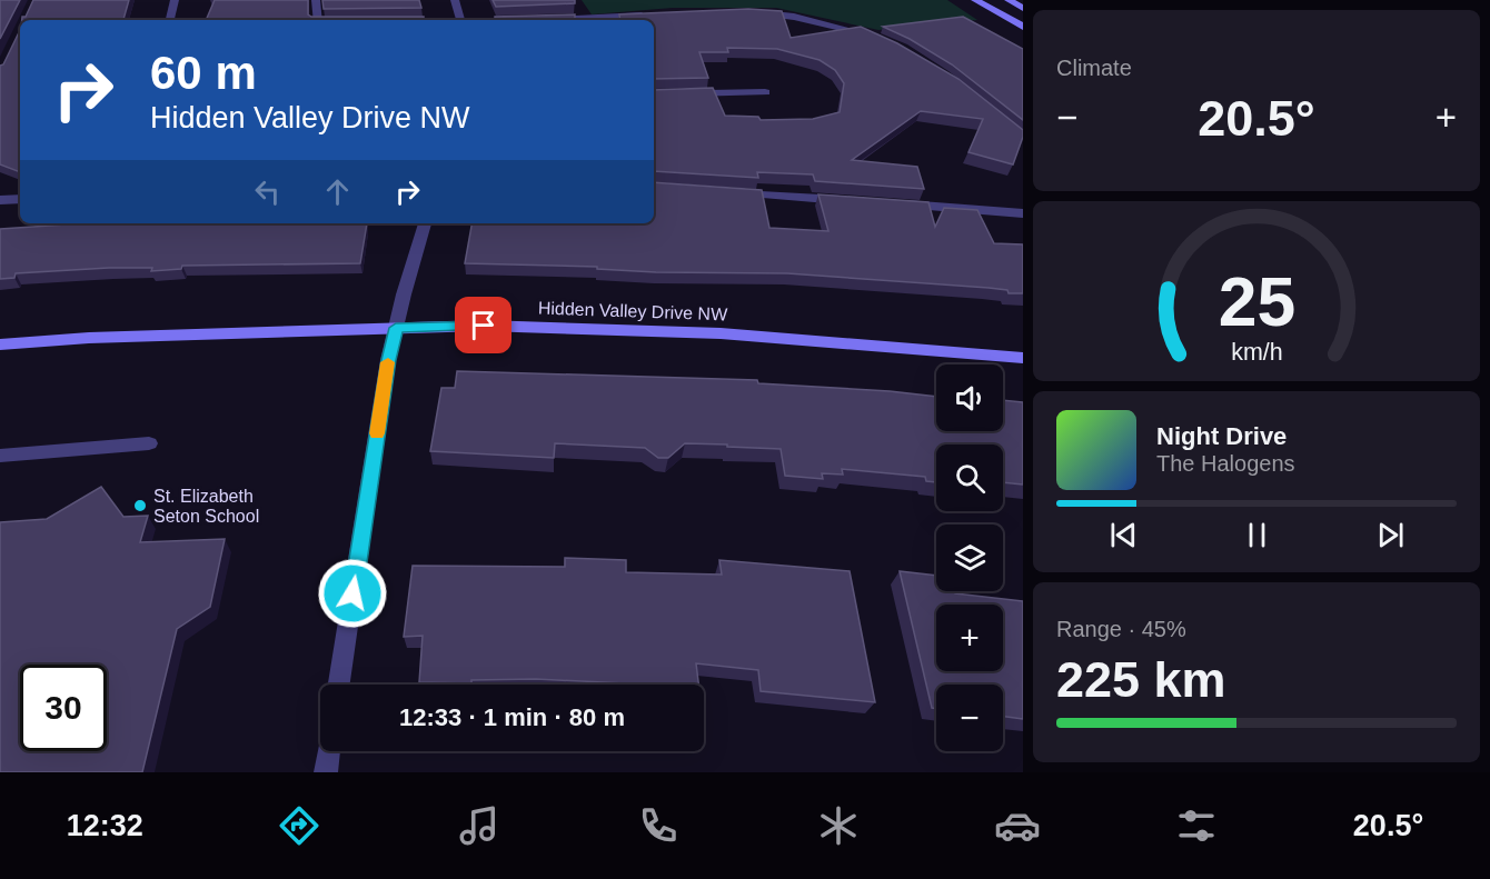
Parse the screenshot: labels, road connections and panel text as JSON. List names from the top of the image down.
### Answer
{
  "streets": {
    "street": ["Hidden Valley Drive NW"]
  },
  "places": ["St. Elizabeth Seton School"],
  "page": {
    "tile": [
      "Climate",
      ["Range · 45%", "225 km"]
    ],
    "turn": ["60 m", "Hidden Valley Drive NW"],
    "heat": ["−", "20.5°", "+"],
    "map_buttons": ["+", "−"],
    "song": ["Night Drive", "The Halogens"],
    "limit": "30",
    "trip": "12:33 · 1 min · 80 m",
    "tabs": ["12:32", "20.5°"],
    "gauge": ["25", "km/h"]
  }
}
